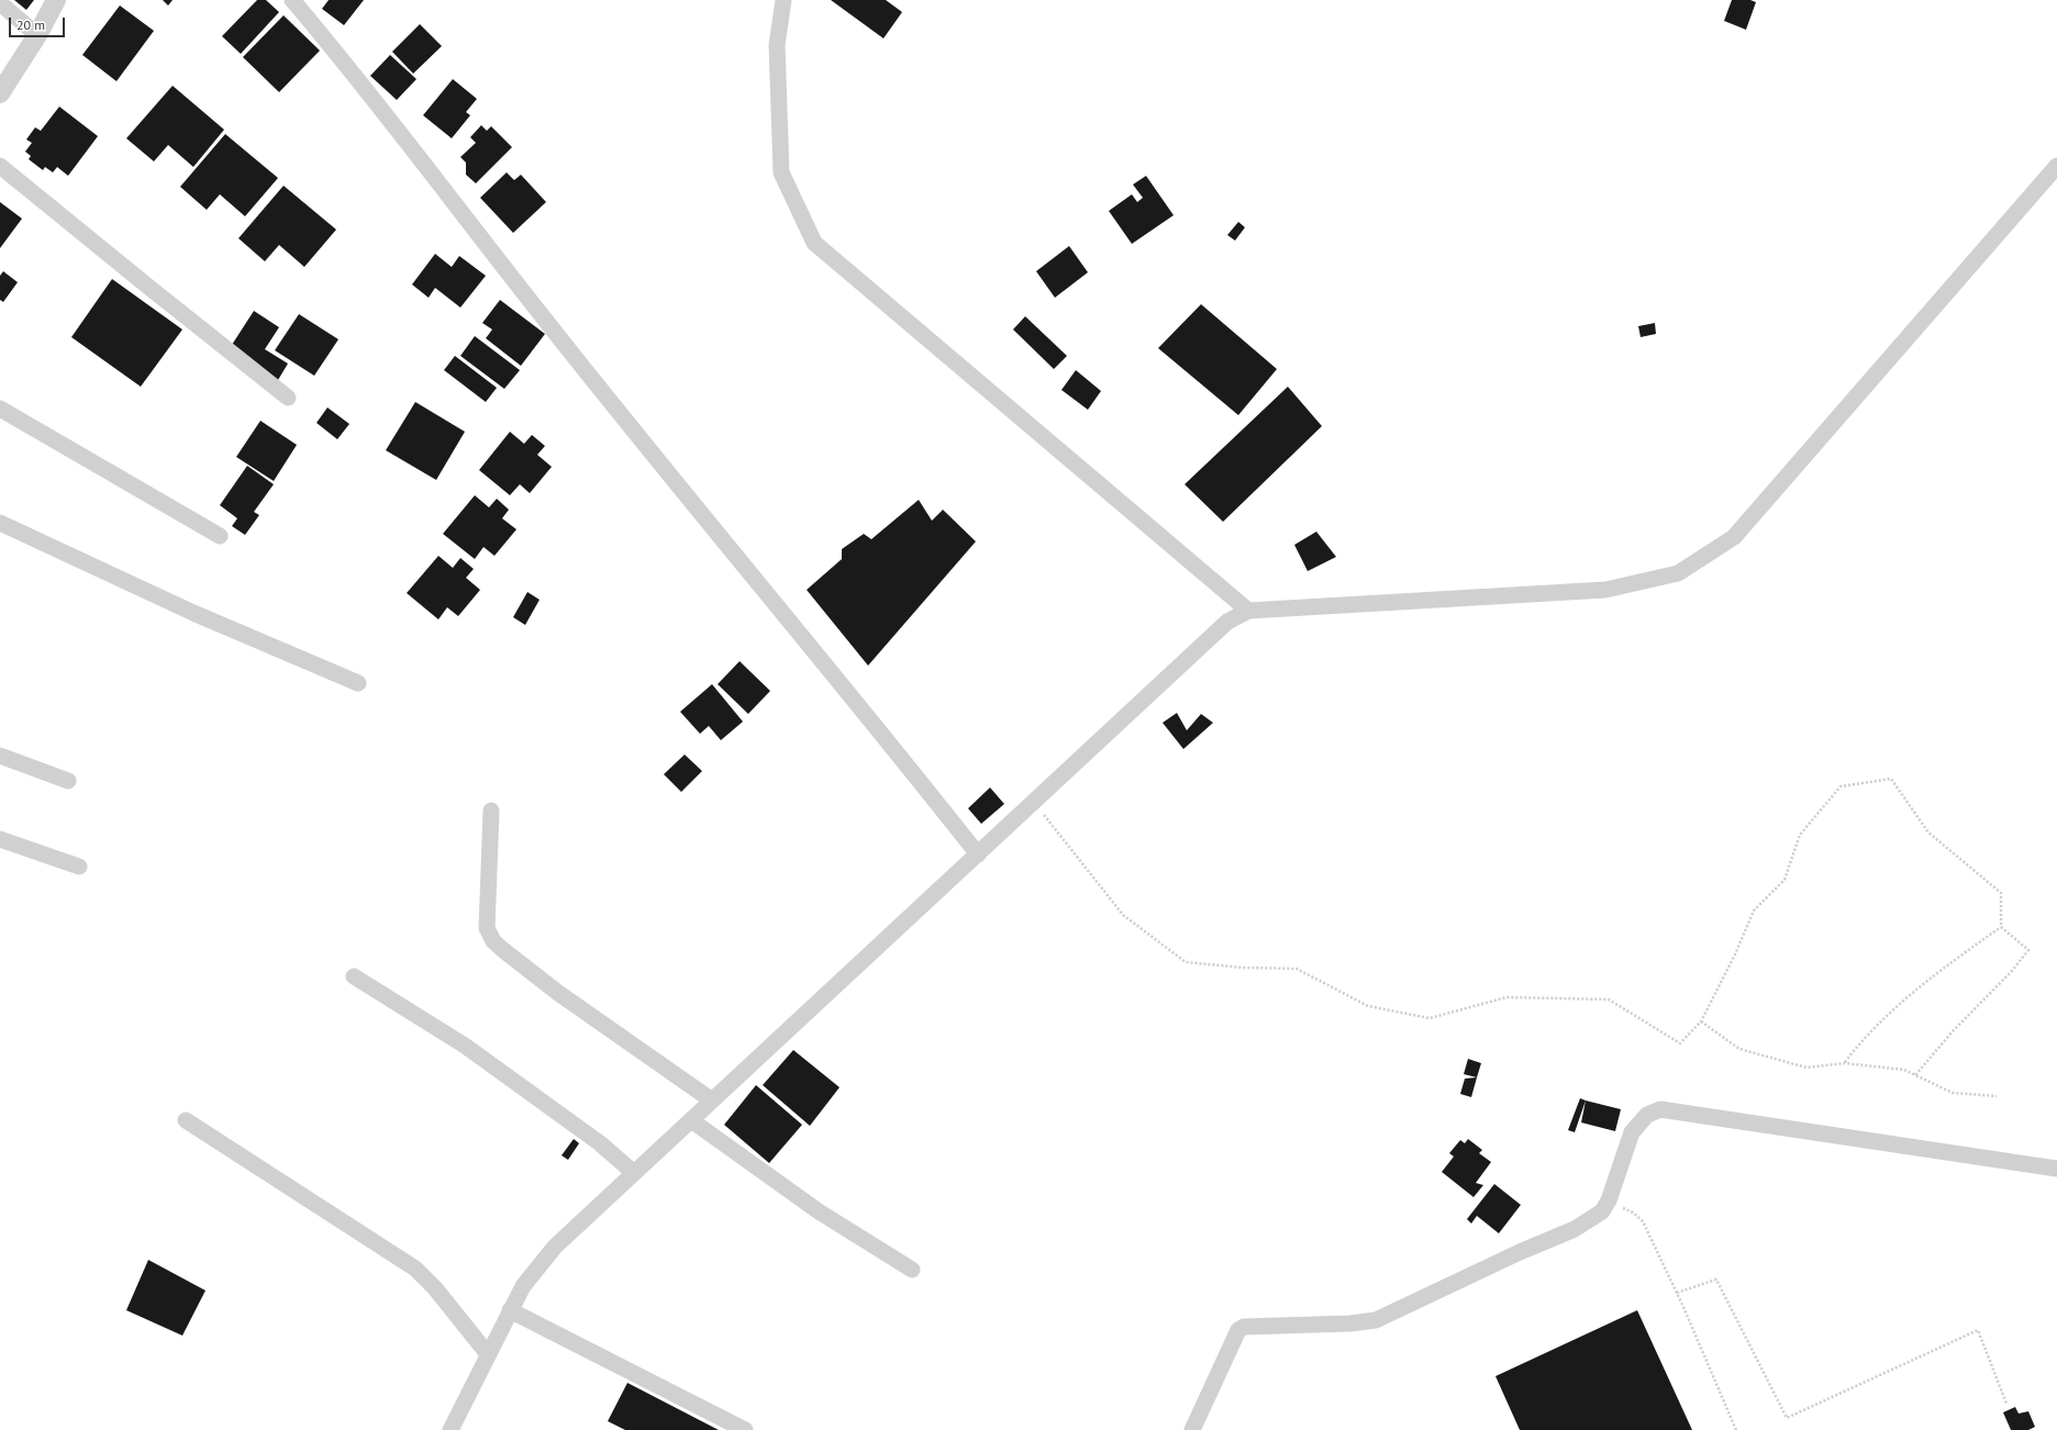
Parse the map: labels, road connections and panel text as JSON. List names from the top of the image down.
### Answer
{
  "scale_bar": "20 m"
}
